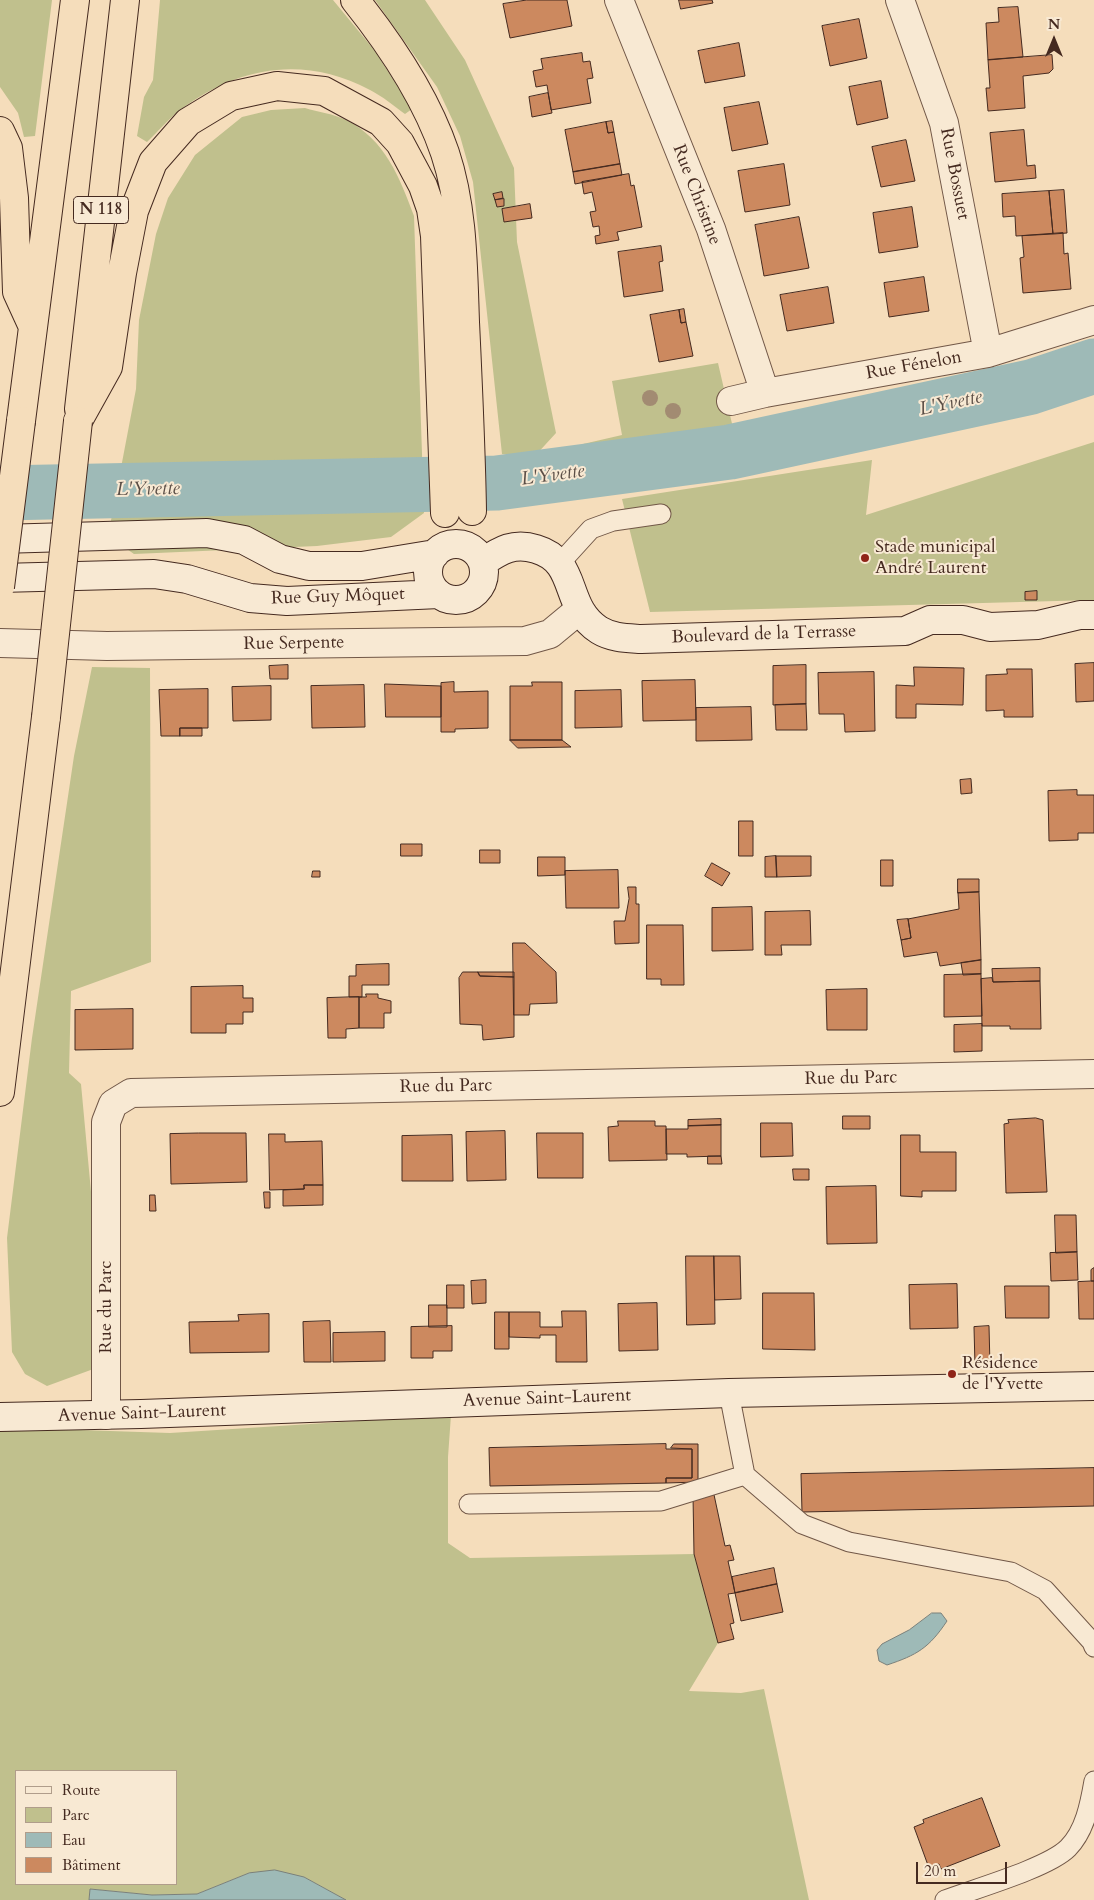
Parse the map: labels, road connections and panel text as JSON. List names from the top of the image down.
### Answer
{
  "streets": {
    "highway": ["N 118"],
    "street": [
      "Rue Bossuet",
      "Rue Christine",
      "Rue Fénelon",
      "Rue Guy Môquet",
      "Boulevard de la Terrasse",
      "Rue Serpente",
      "Rue du Parc",
      "Avenue Saint-Laurent"
    ]
  },
  "crossings": [
    ["Rue Bossuet", "Rue Fénelon"],
    ["Rue Christine", "Rue Fénelon"],
    ["Boulevard de la Terrasse", "Rue Serpente"],
    ["Rue du Parc", "Avenue Saint-Laurent"]
  ],
  "water": ["L'Yvette"],
  "places": ["Stade municipal André Laurent", "Résidence de l'Yvette"],
  "legend": [
    "Route",
    "Parc",
    "Eau",
    "Bâtiment"
  ],
  "scale_bar": "20 m",
  "north": "top"
}
